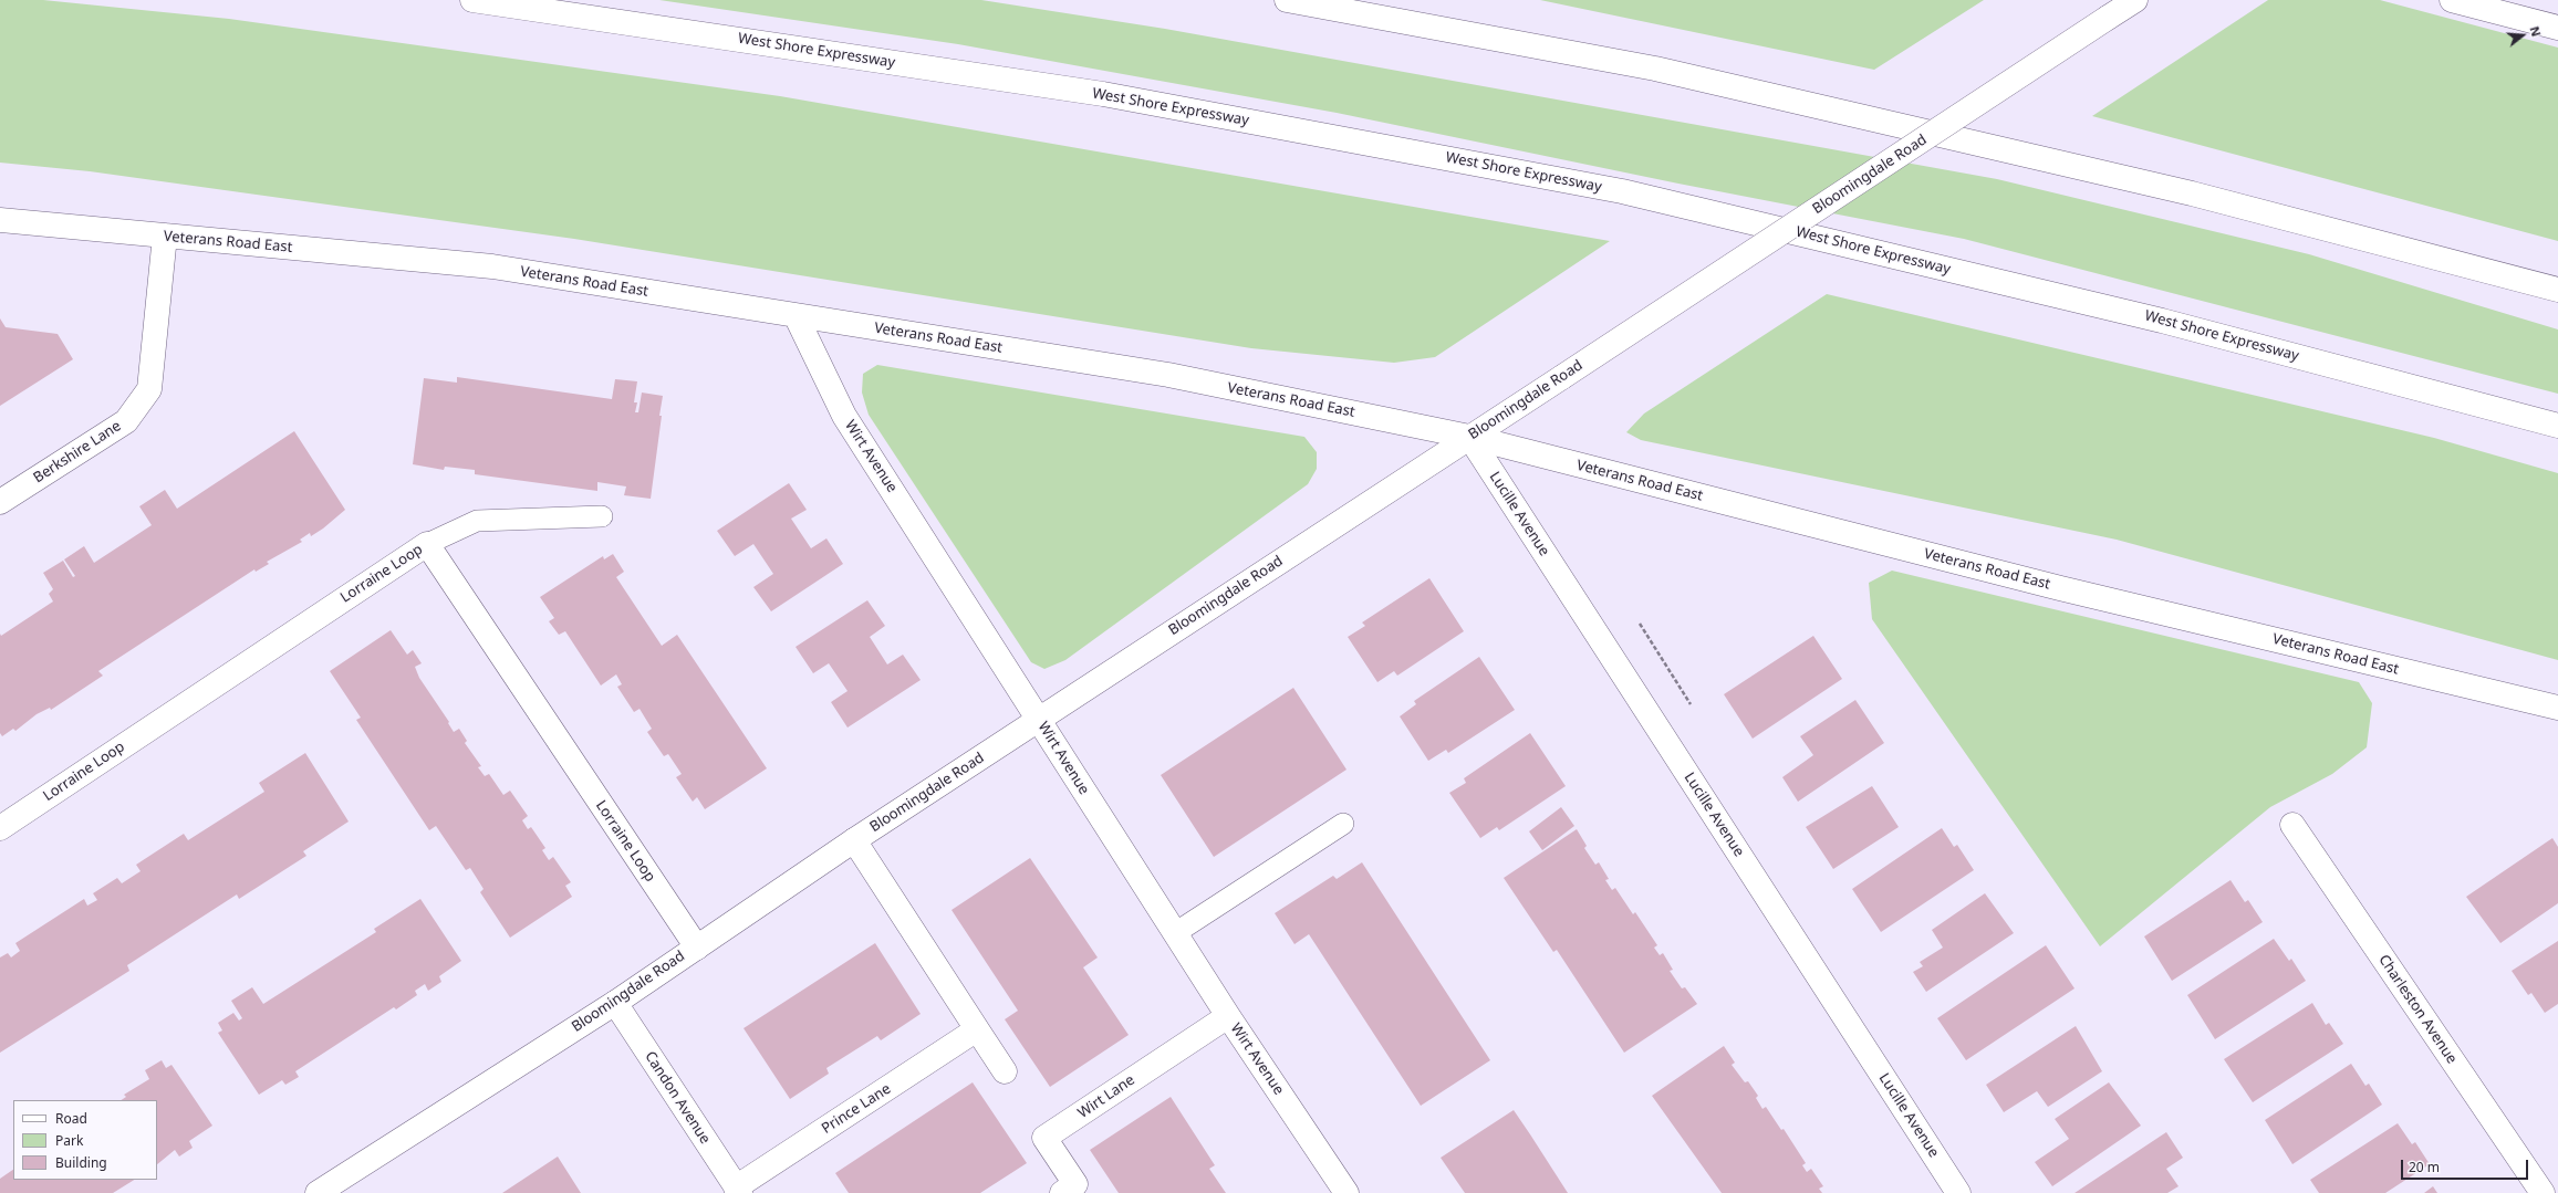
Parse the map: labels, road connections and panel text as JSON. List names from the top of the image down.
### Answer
{
  "streets": {
    "main road": [
      "West Shore Expressway",
      "Bloomingdale Road",
      "Veterans Road East",
      "Berkshire Lane",
      "Wirt Avenue",
      "Lucille Avenue",
      "Lorraine Loop",
      "Charleston Avenue",
      "Wirt Lane",
      "Candon Avenue",
      "Prince Lane"
    ]
  },
  "crossings": [
    ["Bloomingdale Road", "Veterans Road East"],
    ["Bloomingdale Road", "Wirt Avenue"],
    ["Bloomingdale Road", "Lucille Avenue"],
    ["Bloomingdale Road", "Lorraine Loop"],
    ["Bloomingdale Road", "Candon Avenue"],
    ["Veterans Road East", "Berkshire Lane"],
    ["Veterans Road East", "Wirt Avenue"],
    ["Veterans Road East", "Lucille Avenue"],
    ["Wirt Avenue", "Wirt Lane"],
    ["Candon Avenue", "Prince Lane"]
  ],
  "legend": ["Road", "Park", "Building"],
  "scale_bar": "20 m",
  "north": "right"
}
